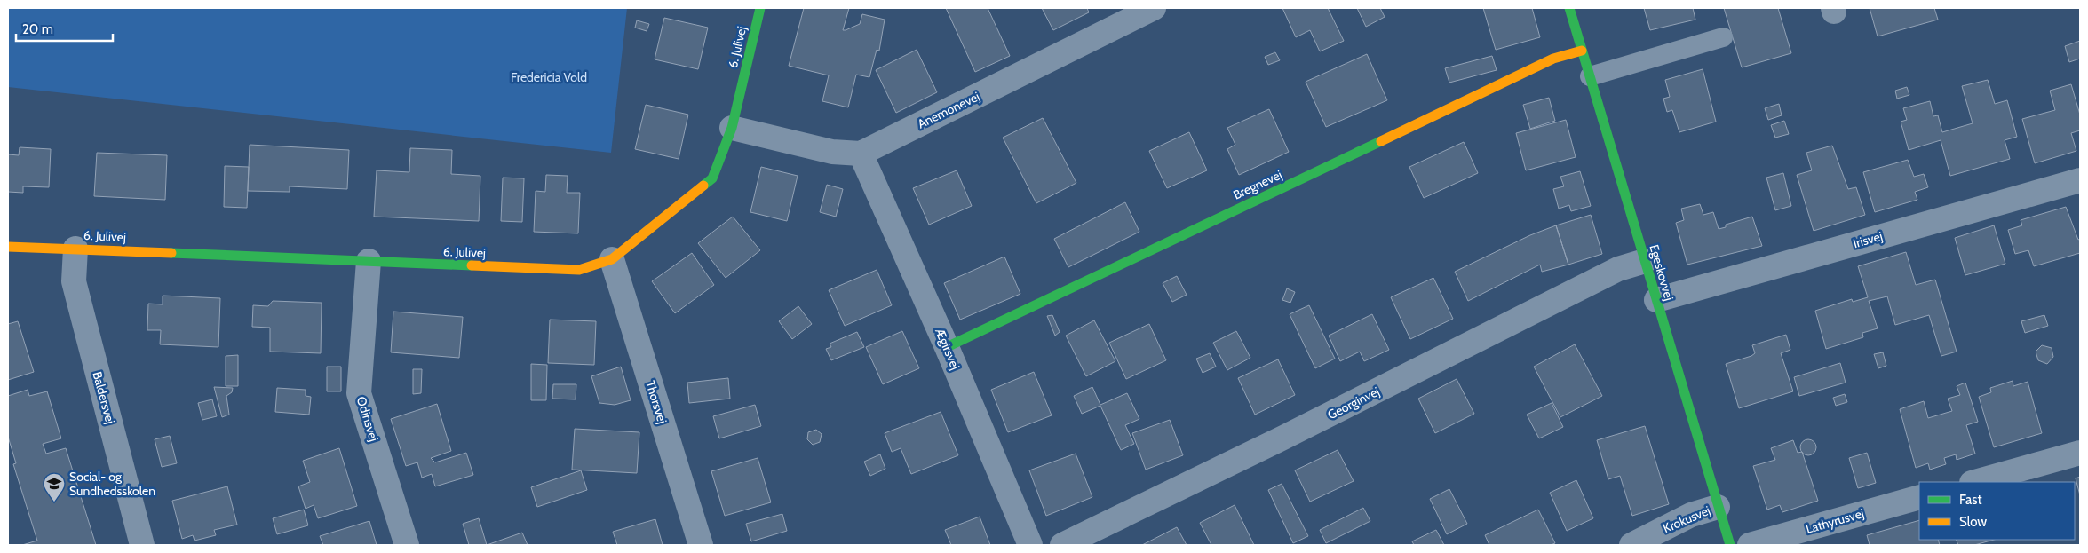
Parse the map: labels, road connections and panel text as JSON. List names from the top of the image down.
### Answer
{
  "streets": {
    "street": [
      "6. Julivej",
      "Anemonevej",
      "Bregnevej",
      "Irisvej",
      "Egeskovvej",
      "Ægirsvej",
      "Baldersvej",
      "Thorsvej",
      "Georginvej",
      "Odinsvej",
      "Krokusvej",
      "Lathyrusvej"
    ]
  },
  "crossings": [
    ["6. Julivej", "Baldersvej"],
    ["6. Julivej", "Thorsvej"],
    ["6. Julivej", "Odinsvej"],
    ["Anemonevej", "Ægirsvej"],
    ["Bregnevej", "Egeskovvej"],
    ["Bregnevej", "Ægirsvej"],
    ["Irisvej", "Egeskovvej"],
    ["Egeskovvej", "Georginvej"],
    ["Egeskovvej", "Krokusvej"]
  ],
  "parks": ["Fredericia Vold"],
  "places": {
    "school or university": ["Social- og Sundhedsskolen"]
  },
  "legend": ["Fast", "Slow"],
  "scale_bar": "20 m"
}
